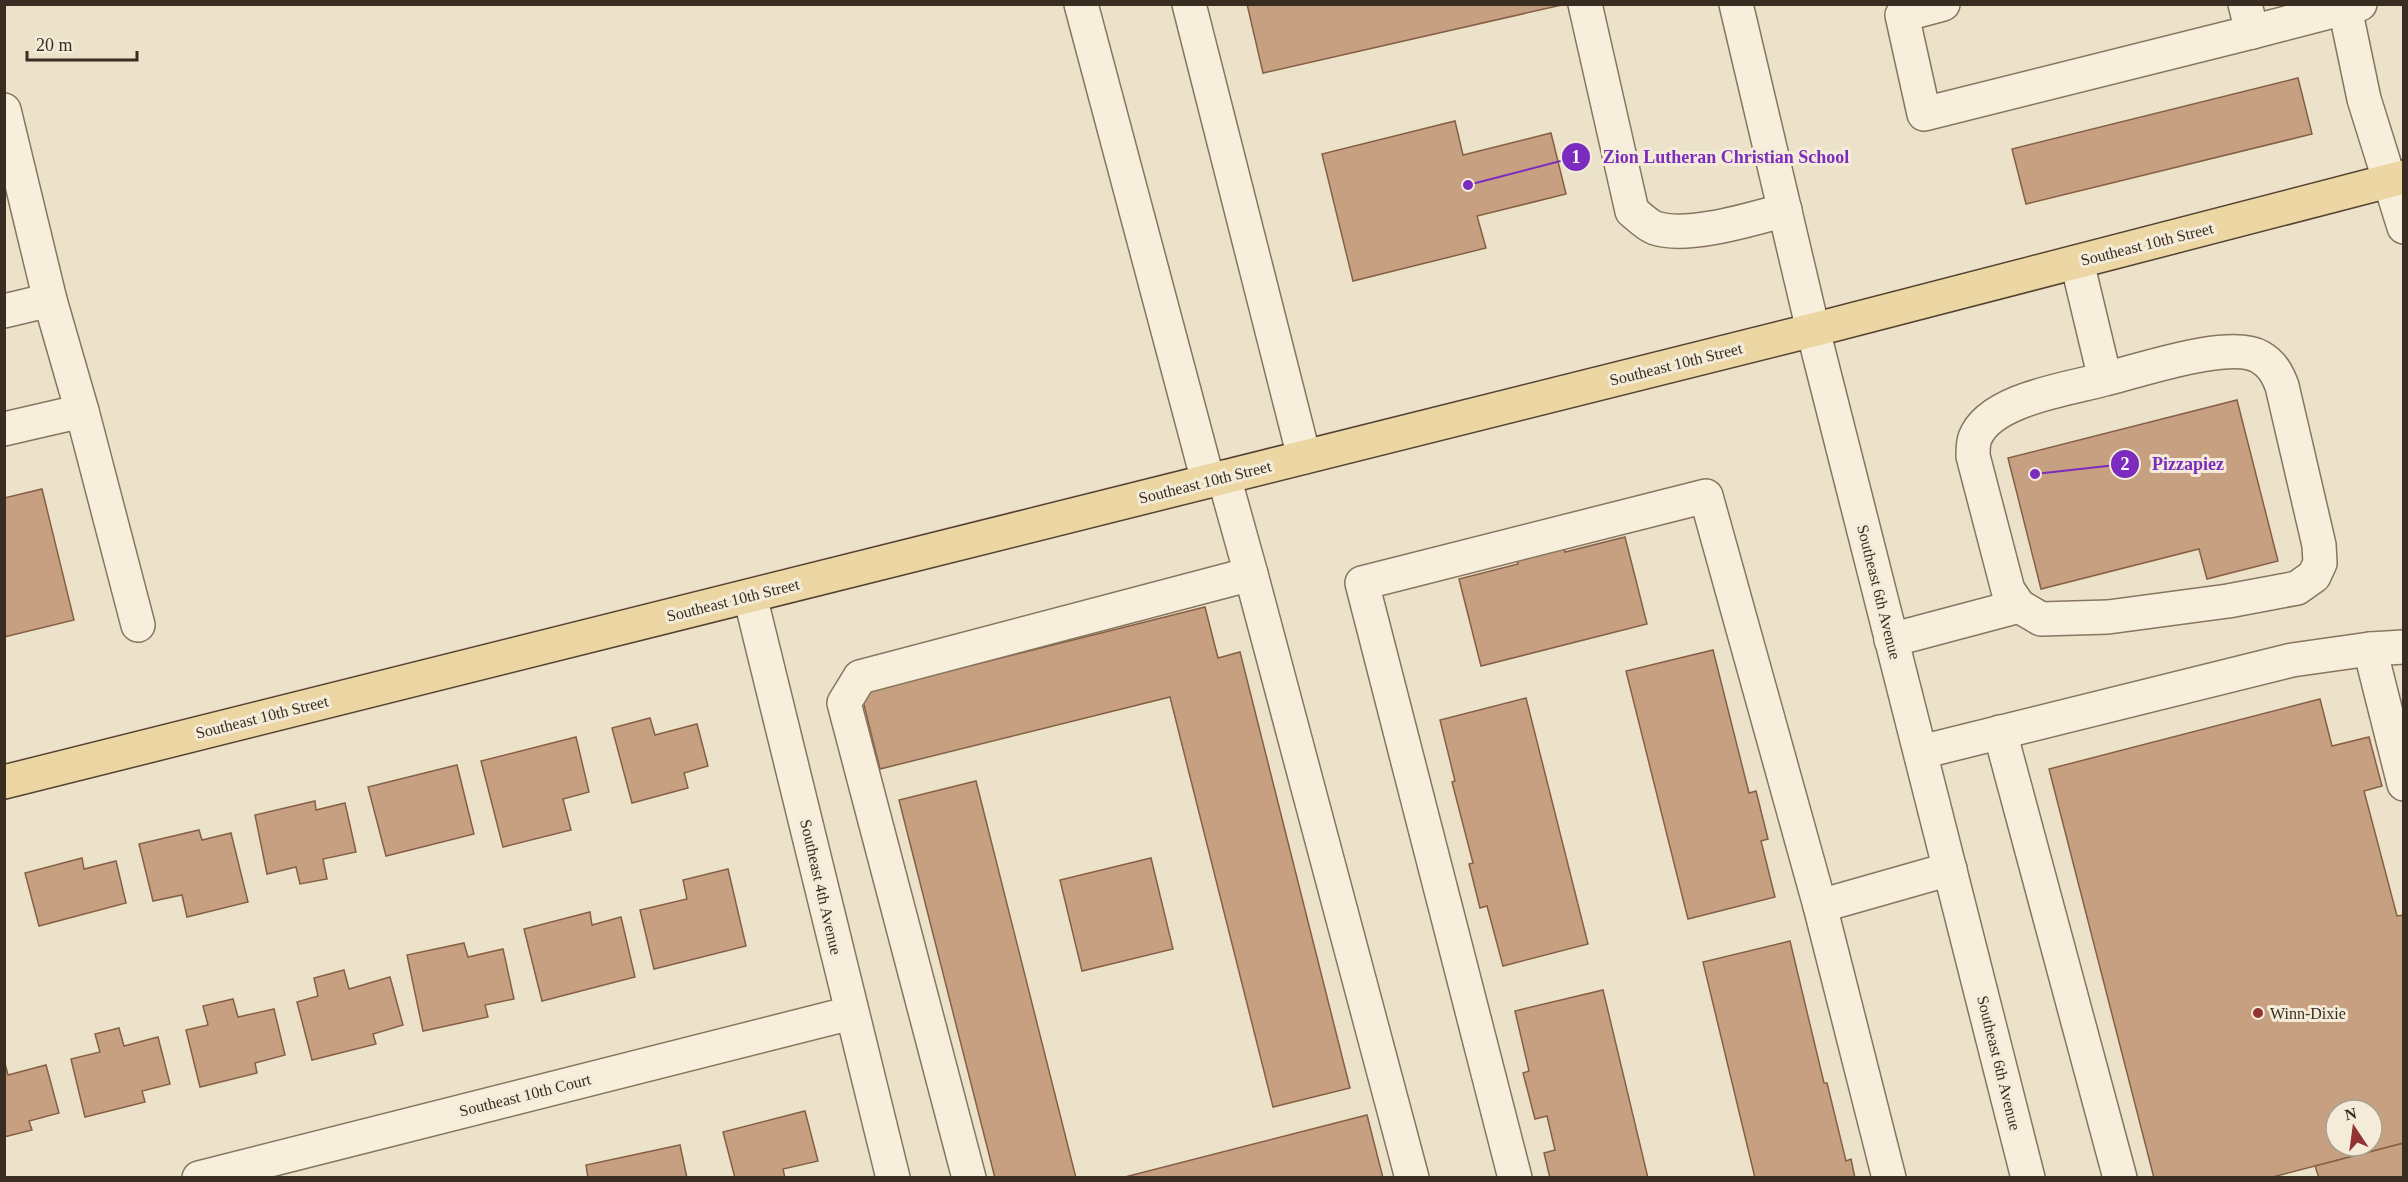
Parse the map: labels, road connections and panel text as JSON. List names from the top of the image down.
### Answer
{
  "streets": {
    "main road": ["Southeast 10th Street"],
    "street": ["Southeast 6th Avenue", "Southeast 4th Avenue", "Southeast 10th Court"]
  },
  "crossings": [
    ["Southeast 10th Street", "Southeast 6th Avenue"],
    ["Southeast 10th Street", "Southeast 4th Avenue"],
    ["Southeast 4th Avenue", "Southeast 10th Court"]
  ],
  "places": ["Zion Lutheran Christian School", "Pizzapiez", "Winn-Dixie"],
  "scale_bar": "20 m",
  "north": "top"
}
